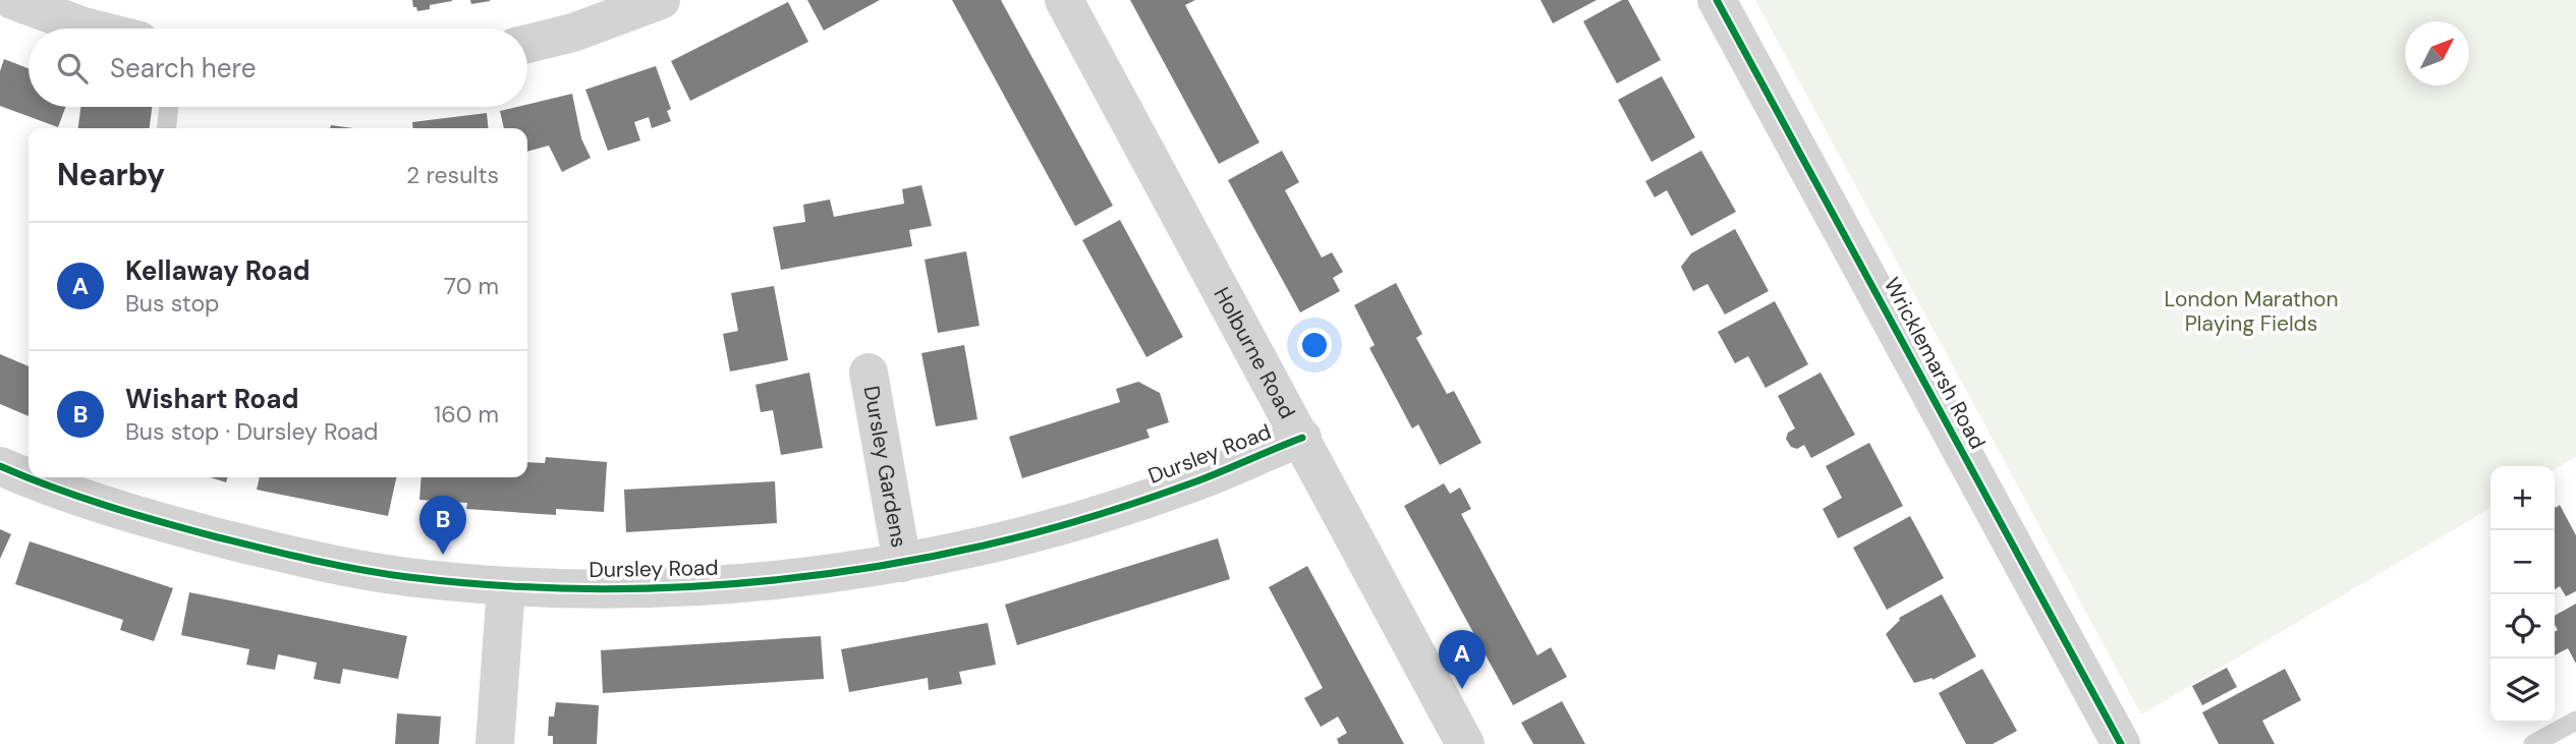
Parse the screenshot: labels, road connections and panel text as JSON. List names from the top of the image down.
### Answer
{
  "streets": {
    "street": [
      "Holburne Road",
      "Wricklemarsh Road",
      "Dursley Road",
      "Dursley Gardens"
    ]
  },
  "crossings": [
    ["Holburne Road", "Dursley Road"],
    ["Dursley Road", "Dursley Gardens"]
  ],
  "parks": ["London Marathon Playing Fields"],
  "north": "top right",
  "page": {
    "search": "Search here",
    "heading": ["Nearby", "2 results"],
    "list": [
      {
        "mark": "A",
        "name": "Kellaway Road",
        "note": "Bus stop",
        "value": "70 m"
      },
      {
        "mark": "B",
        "name": "Wishart Road",
        "note": "Bus stop · Dursley Road",
        "value": "160 m"
      }
    ],
    "map_buttons": ["+", "−"],
    "pins": ["B", "A"]
  }
}
